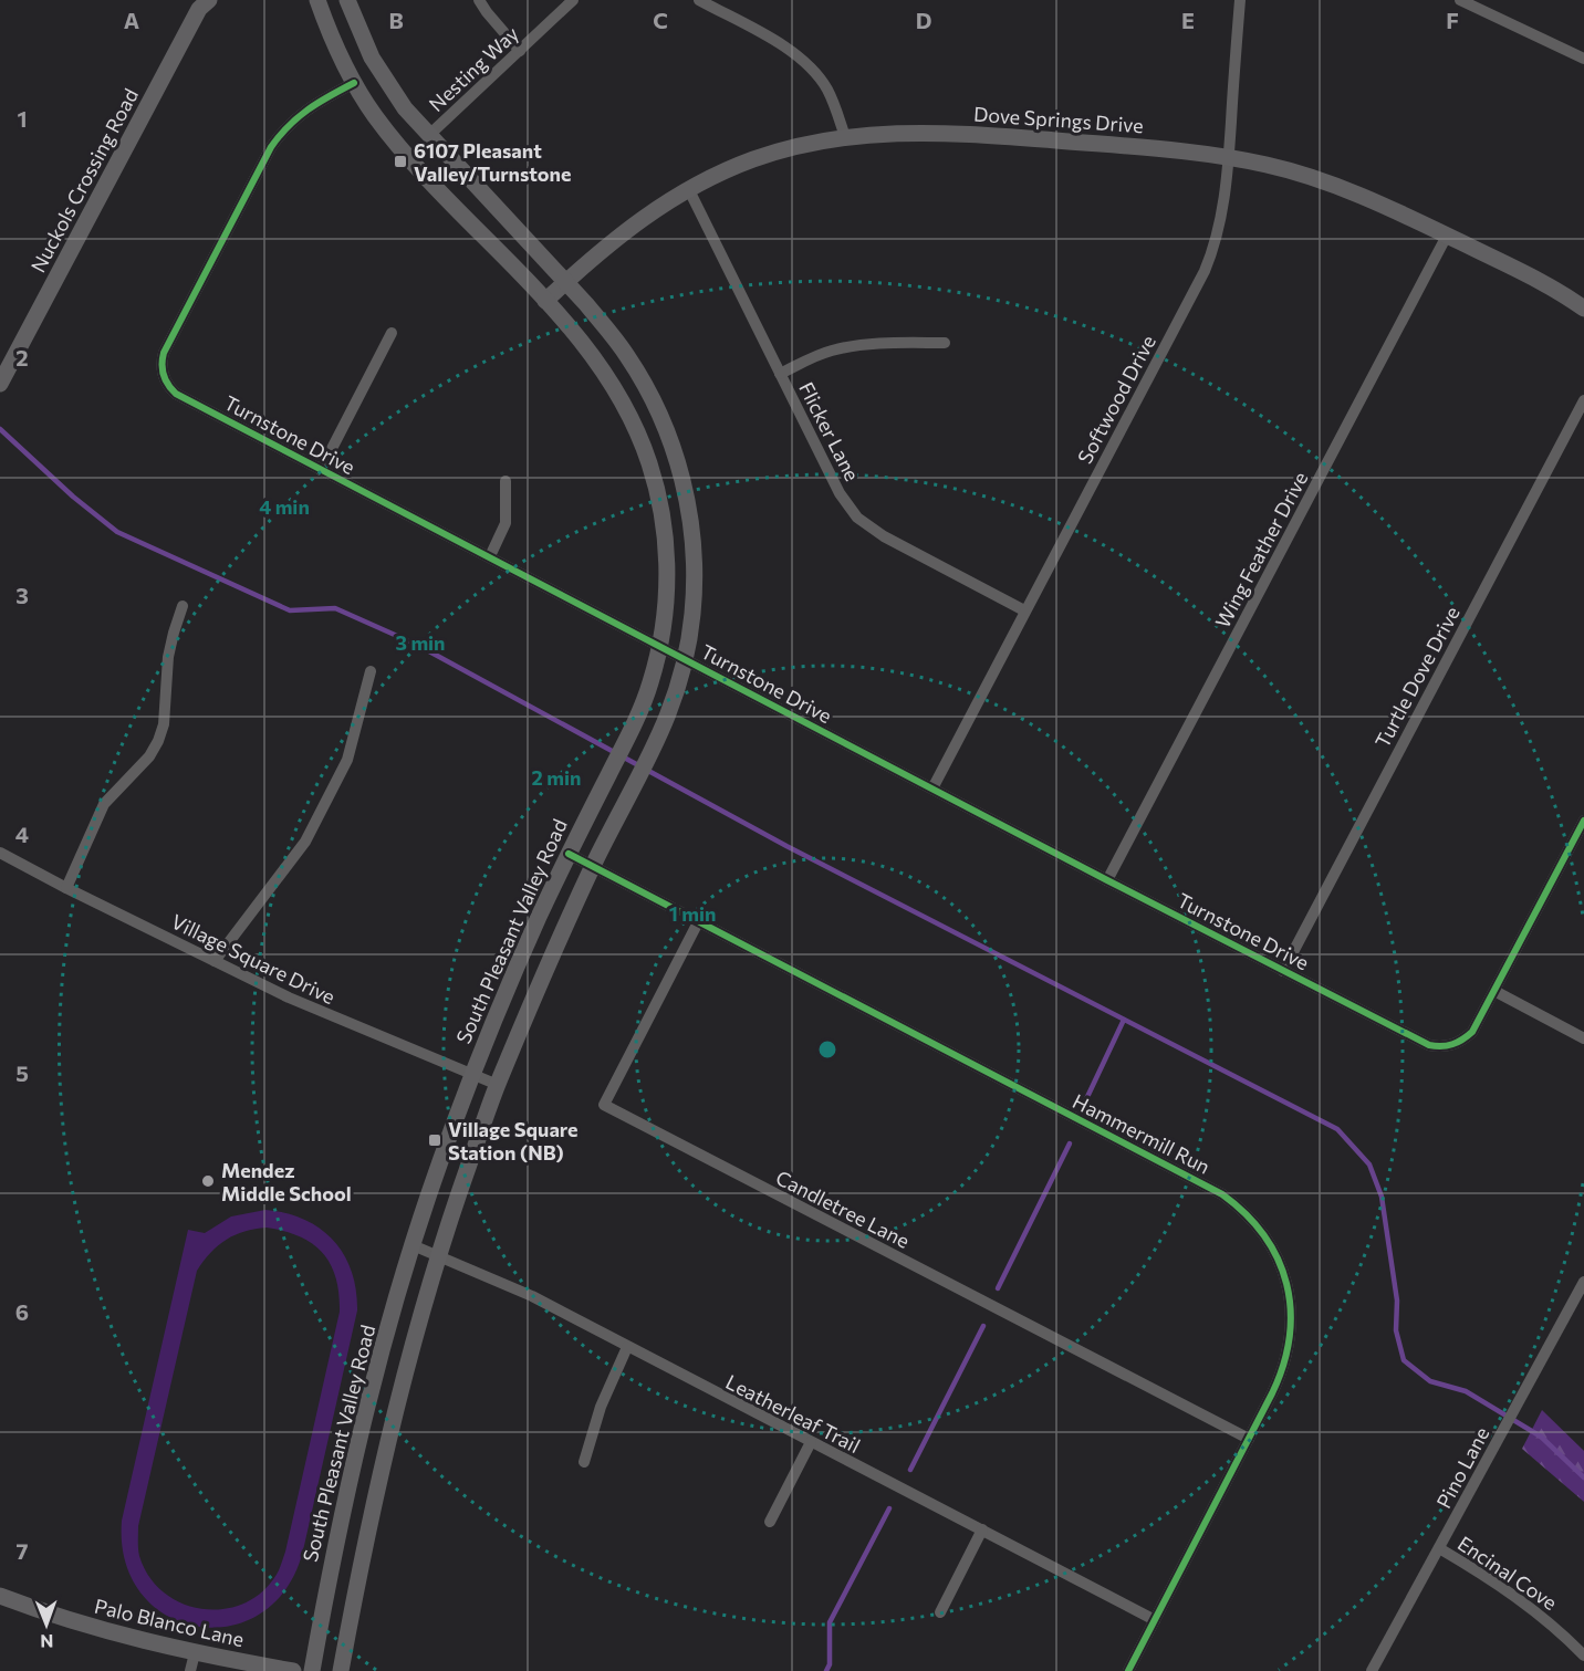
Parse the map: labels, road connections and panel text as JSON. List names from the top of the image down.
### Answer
{
  "streets": {
    "main road": [
      "Dove Springs Drive",
      "Nuckols Crossing Road",
      "South Pleasant Valley Road",
      "Palo Blanco Lane"
    ],
    "street": [
      "Nesting Way",
      "Softwood Drive",
      "Flicker Lane",
      "Turnstone Drive",
      "Wing Feather Drive",
      "Turtle Dove Drive",
      "Village Square Drive",
      "Hammermill Run",
      "Candletree Lane",
      "Leatherleaf Trail",
      "Pino Lane",
      "Encinal Cove"
    ]
  },
  "crossings": [
    ["Dove Springs Drive", "Softwood Drive"],
    ["Dove Springs Drive", "Flicker Lane"],
    ["Dove Springs Drive", "Wing Feather Drive"],
    ["Dove Springs Drive", "South Pleasant Valley Road"],
    ["Softwood Drive", "Flicker Lane"],
    ["Softwood Drive", "Turnstone Drive"],
    ["Turnstone Drive", "Wing Feather Drive"],
    ["Turnstone Drive", "Turtle Dove Drive"],
    ["Turnstone Drive", "South Pleasant Valley Road"],
    ["South Pleasant Valley Road", "Village Square Drive"],
    ["South Pleasant Valley Road", "Hammermill Run"],
    ["South Pleasant Valley Road", "Leatherleaf Trail"],
    ["Hammermill Run", "Candletree Lane"],
    ["Hammermill Run", "Leatherleaf Trail"],
    ["Pino Lane", "Encinal Cove"]
  ],
  "places": {
    "transit": ["6107 Pleasant Valley/Turnstone", "Village Square Station (NB)"],
    "other": ["Mendez Middle School"]
  },
  "north": "bottom",
  "grid": {
    "columns": [
      "A",
      "B",
      "C",
      "D",
      "E",
      "F"
    ],
    "rows": [
      "1",
      "2",
      "3",
      "4",
      "5",
      "6",
      "7"
    ]
  },
  "rings": [
    "4 min",
    "3 min",
    "2 min",
    "1 min"
  ]
}
